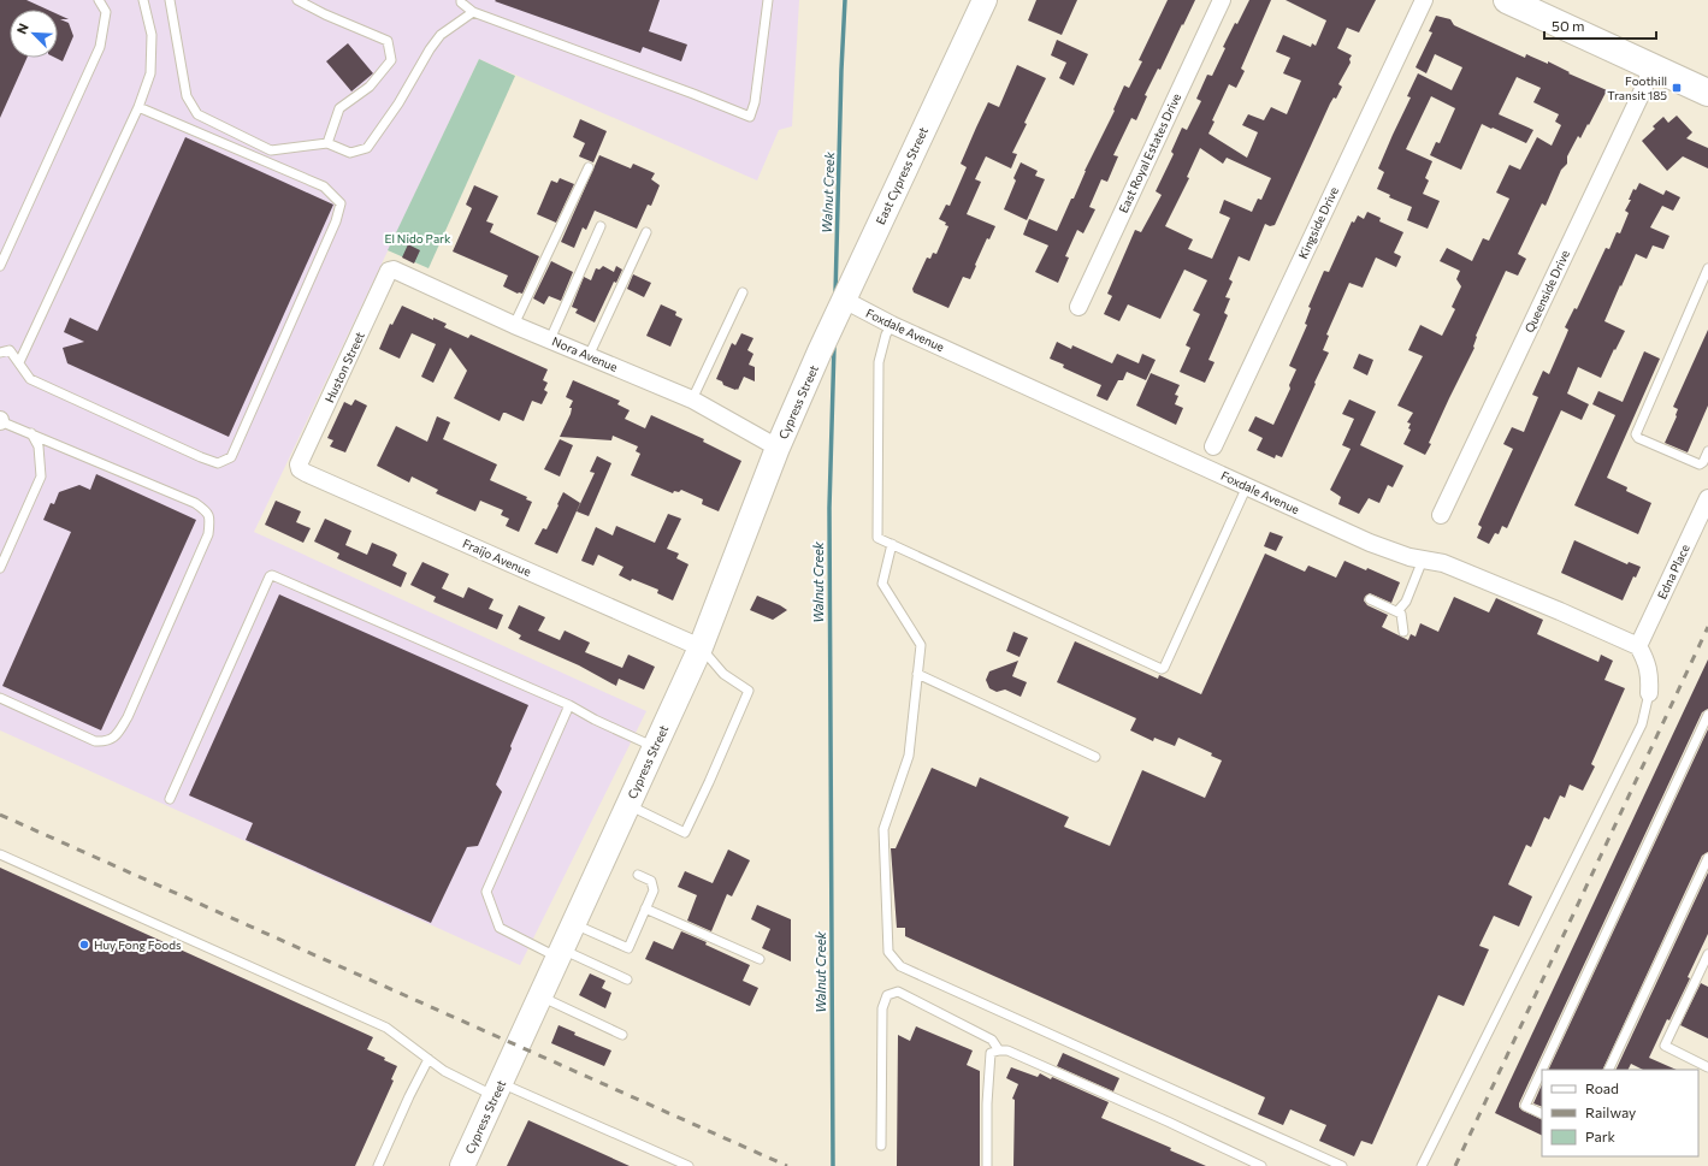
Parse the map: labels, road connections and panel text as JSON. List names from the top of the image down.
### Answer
{
  "streets": {
    "street": [
      "East Royal Estates Drive",
      "East Cypress Street",
      "Kingside Drive",
      "Queenside Drive",
      "Foxdale Avenue",
      "Nora Avenue",
      "Huston Street",
      "Cypress Street",
      "Fraijo Avenue",
      "Edna Place"
    ]
  },
  "crossings": [
    ["East Cypress Street", "Foxdale Avenue"],
    ["East Cypress Street", "Cypress Street"],
    ["Foxdale Avenue", "Edna Place"],
    ["Nora Avenue", "Huston Street"],
    ["Nora Avenue", "Cypress Street"],
    ["Huston Street", "Fraijo Avenue"],
    ["Cypress Street", "Fraijo Avenue"]
  ],
  "water": ["Walnut Creek"],
  "parks": ["El Nido Park"],
  "places": {
    "transit": ["Foothill Transit 185"],
    "other": ["Huy Fong Foods"]
  },
  "legend": ["Road", "Railway", "Park"],
  "scale_bar": "50 m",
  "north": "top left"
}
